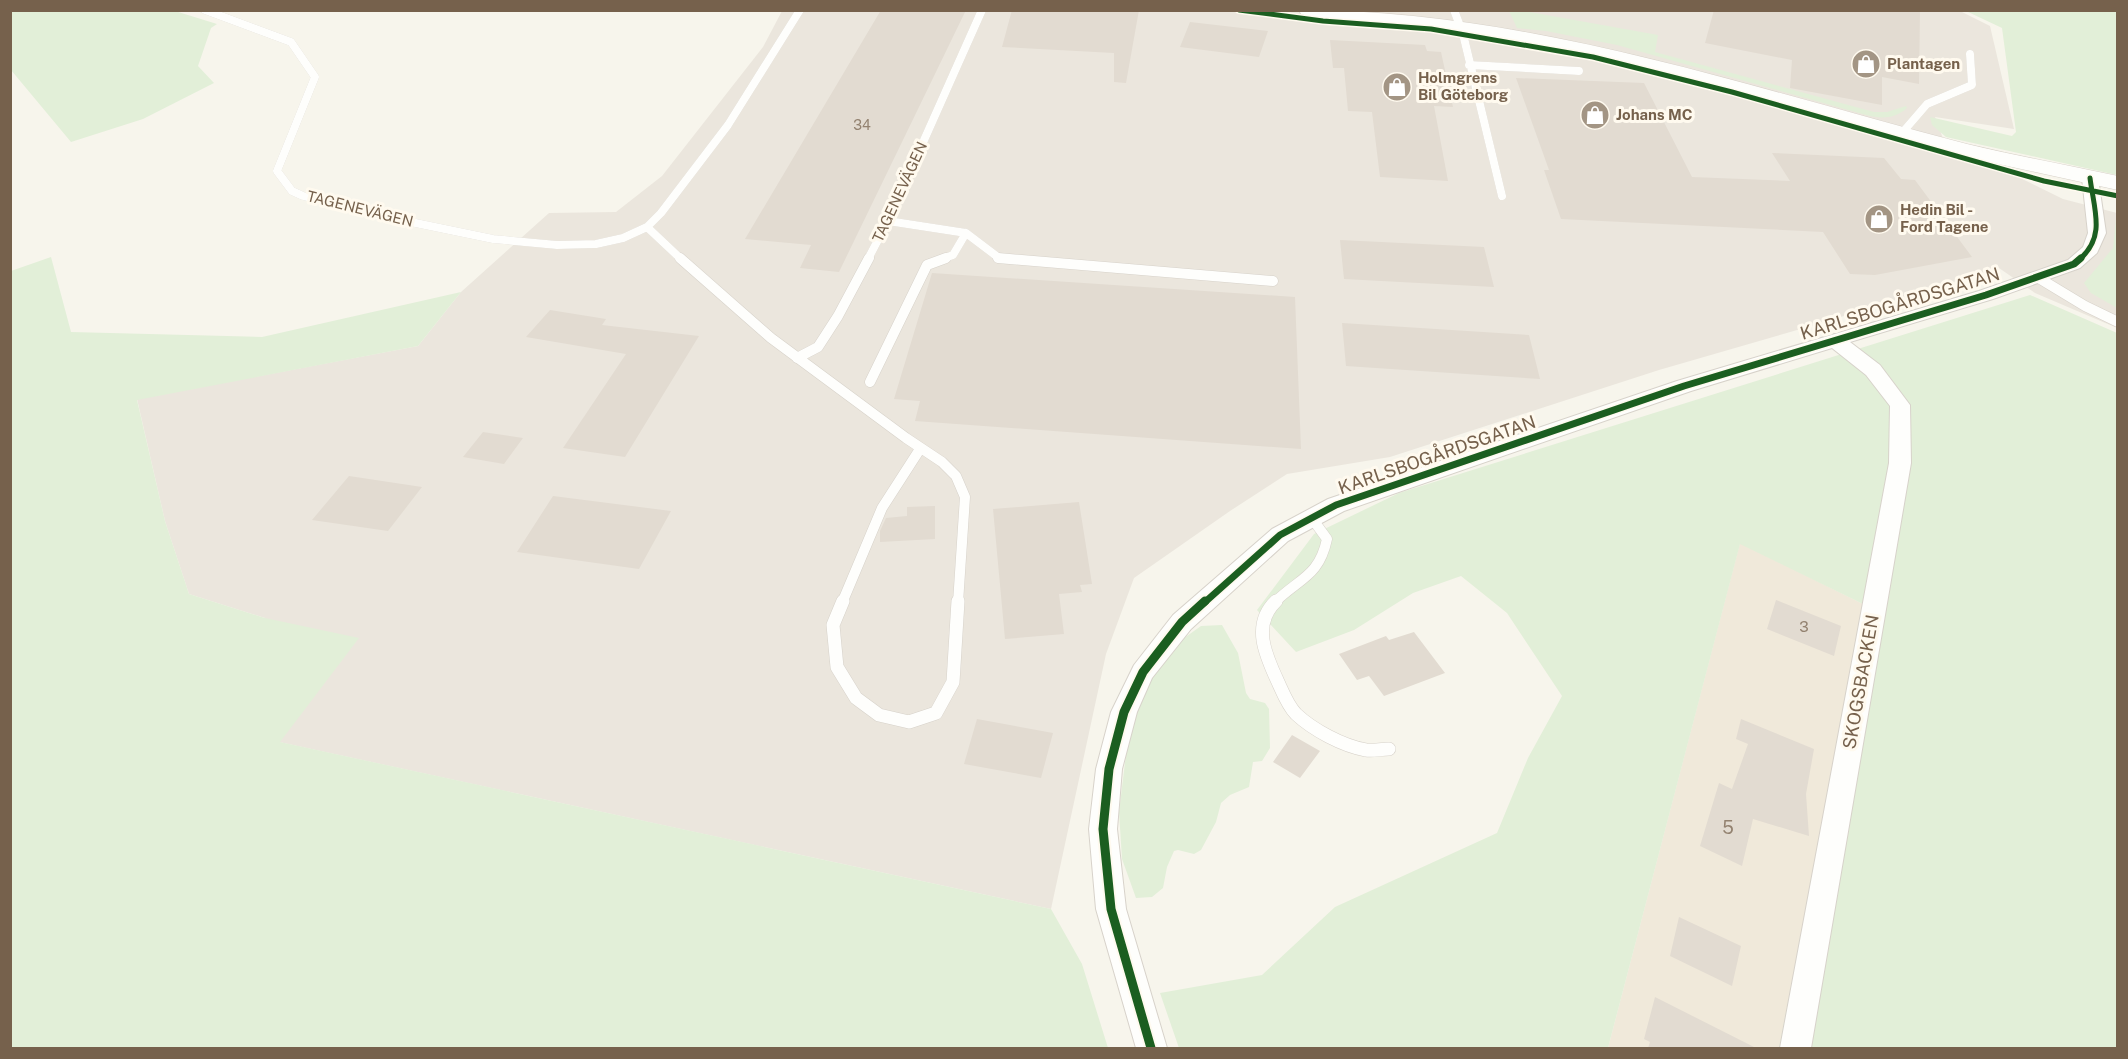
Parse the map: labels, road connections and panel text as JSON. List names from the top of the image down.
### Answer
{
  "streets": {
    "street": ["KARLSBOGÅRDSGATAN", "SKOGSBACKEN"],
    "lane": ["TAGENEVÄGEN"]
  },
  "crossings": [
    ["KARLSBOGÅRDSGATAN", "SKOGSBACKEN"]
  ],
  "places": {
    "shop": [
      "Plantagen",
      "Holmgrens Bil Göteborg",
      "Johans MC",
      "Hedin Bil - Ford Tagene"
    ]
  },
  "house_numbers": ["34", "3", "5"]
}
